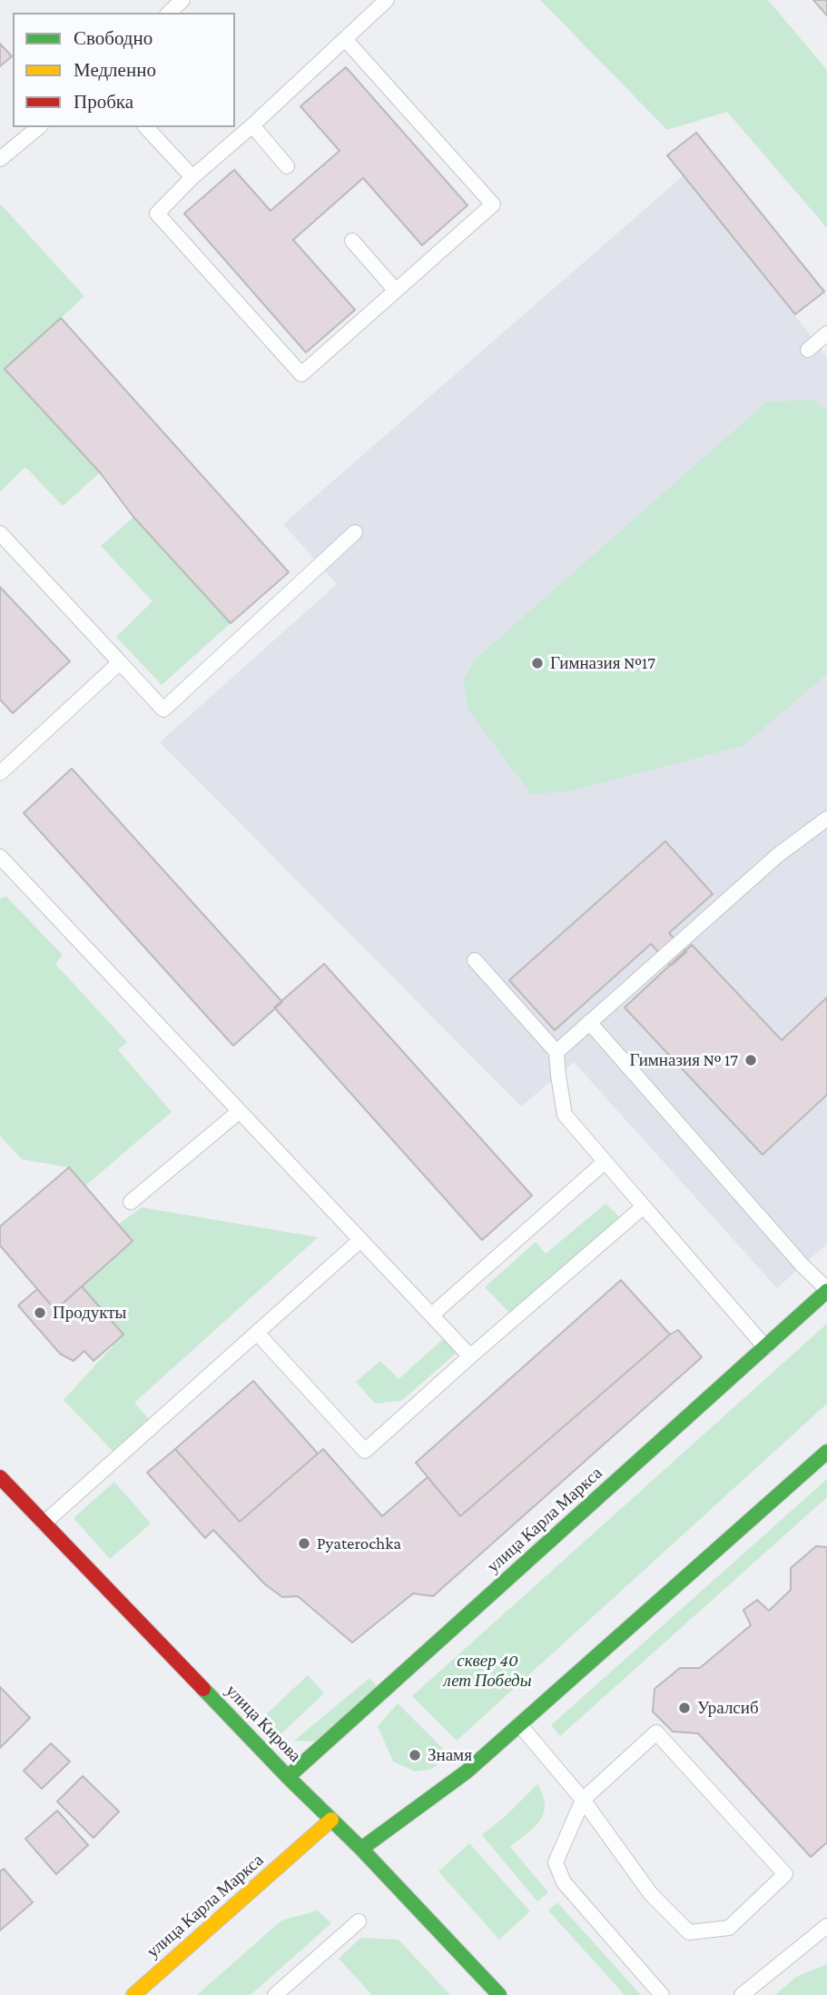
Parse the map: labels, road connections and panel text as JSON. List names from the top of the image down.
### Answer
{
  "streets": {
    "street": ["улица Карла Маркса", "улица Кирова"]
  },
  "crossings": [
    ["улица Карла Маркса", "улица Кирова"]
  ],
  "parks": ["сквер 40 лет Победы"],
  "places": [
    "Гимназия №17",
    "Гимназия № 17",
    "Продукты",
    "Pyaterochka",
    "Уралсиб",
    "Знамя"
  ],
  "legend": ["Свободно", "Медленно", "Пробка"]
}
